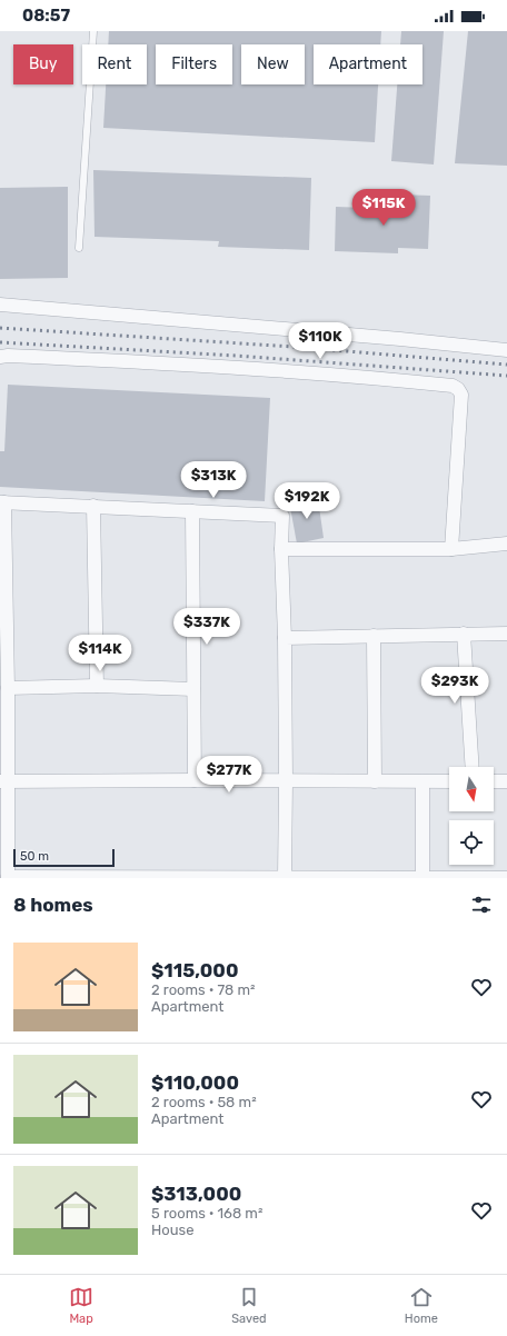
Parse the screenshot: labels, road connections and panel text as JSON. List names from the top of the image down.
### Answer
{
  "scale_bar": "50 m",
  "north": "bottom",
  "page": {
    "status": "08:57",
    "chip": [
      "Buy",
      "Rent",
      "Filters",
      "New",
      "Apartment"
    ],
    "price": [
      "$115K",
      "$110K",
      "$313K",
      "$192K",
      "$337K",
      "$114K",
      "$293K",
      "$277K"
    ],
    "scale": "50 m",
    "heading": "8 homes",
    "list": [
      {
        "name": "$115,000",
        "note": "2 rooms · 78 m² · Apartment"
      },
      {
        "name": "$110,000",
        "note": "2 rooms · 58 m² · Apartment"
      },
      {
        "name": "$313,000",
        "note": "5 rooms · 168 m² · House"
      }
    ],
    "tabs": ["Map", "Saved", "Home"]
  }
}
